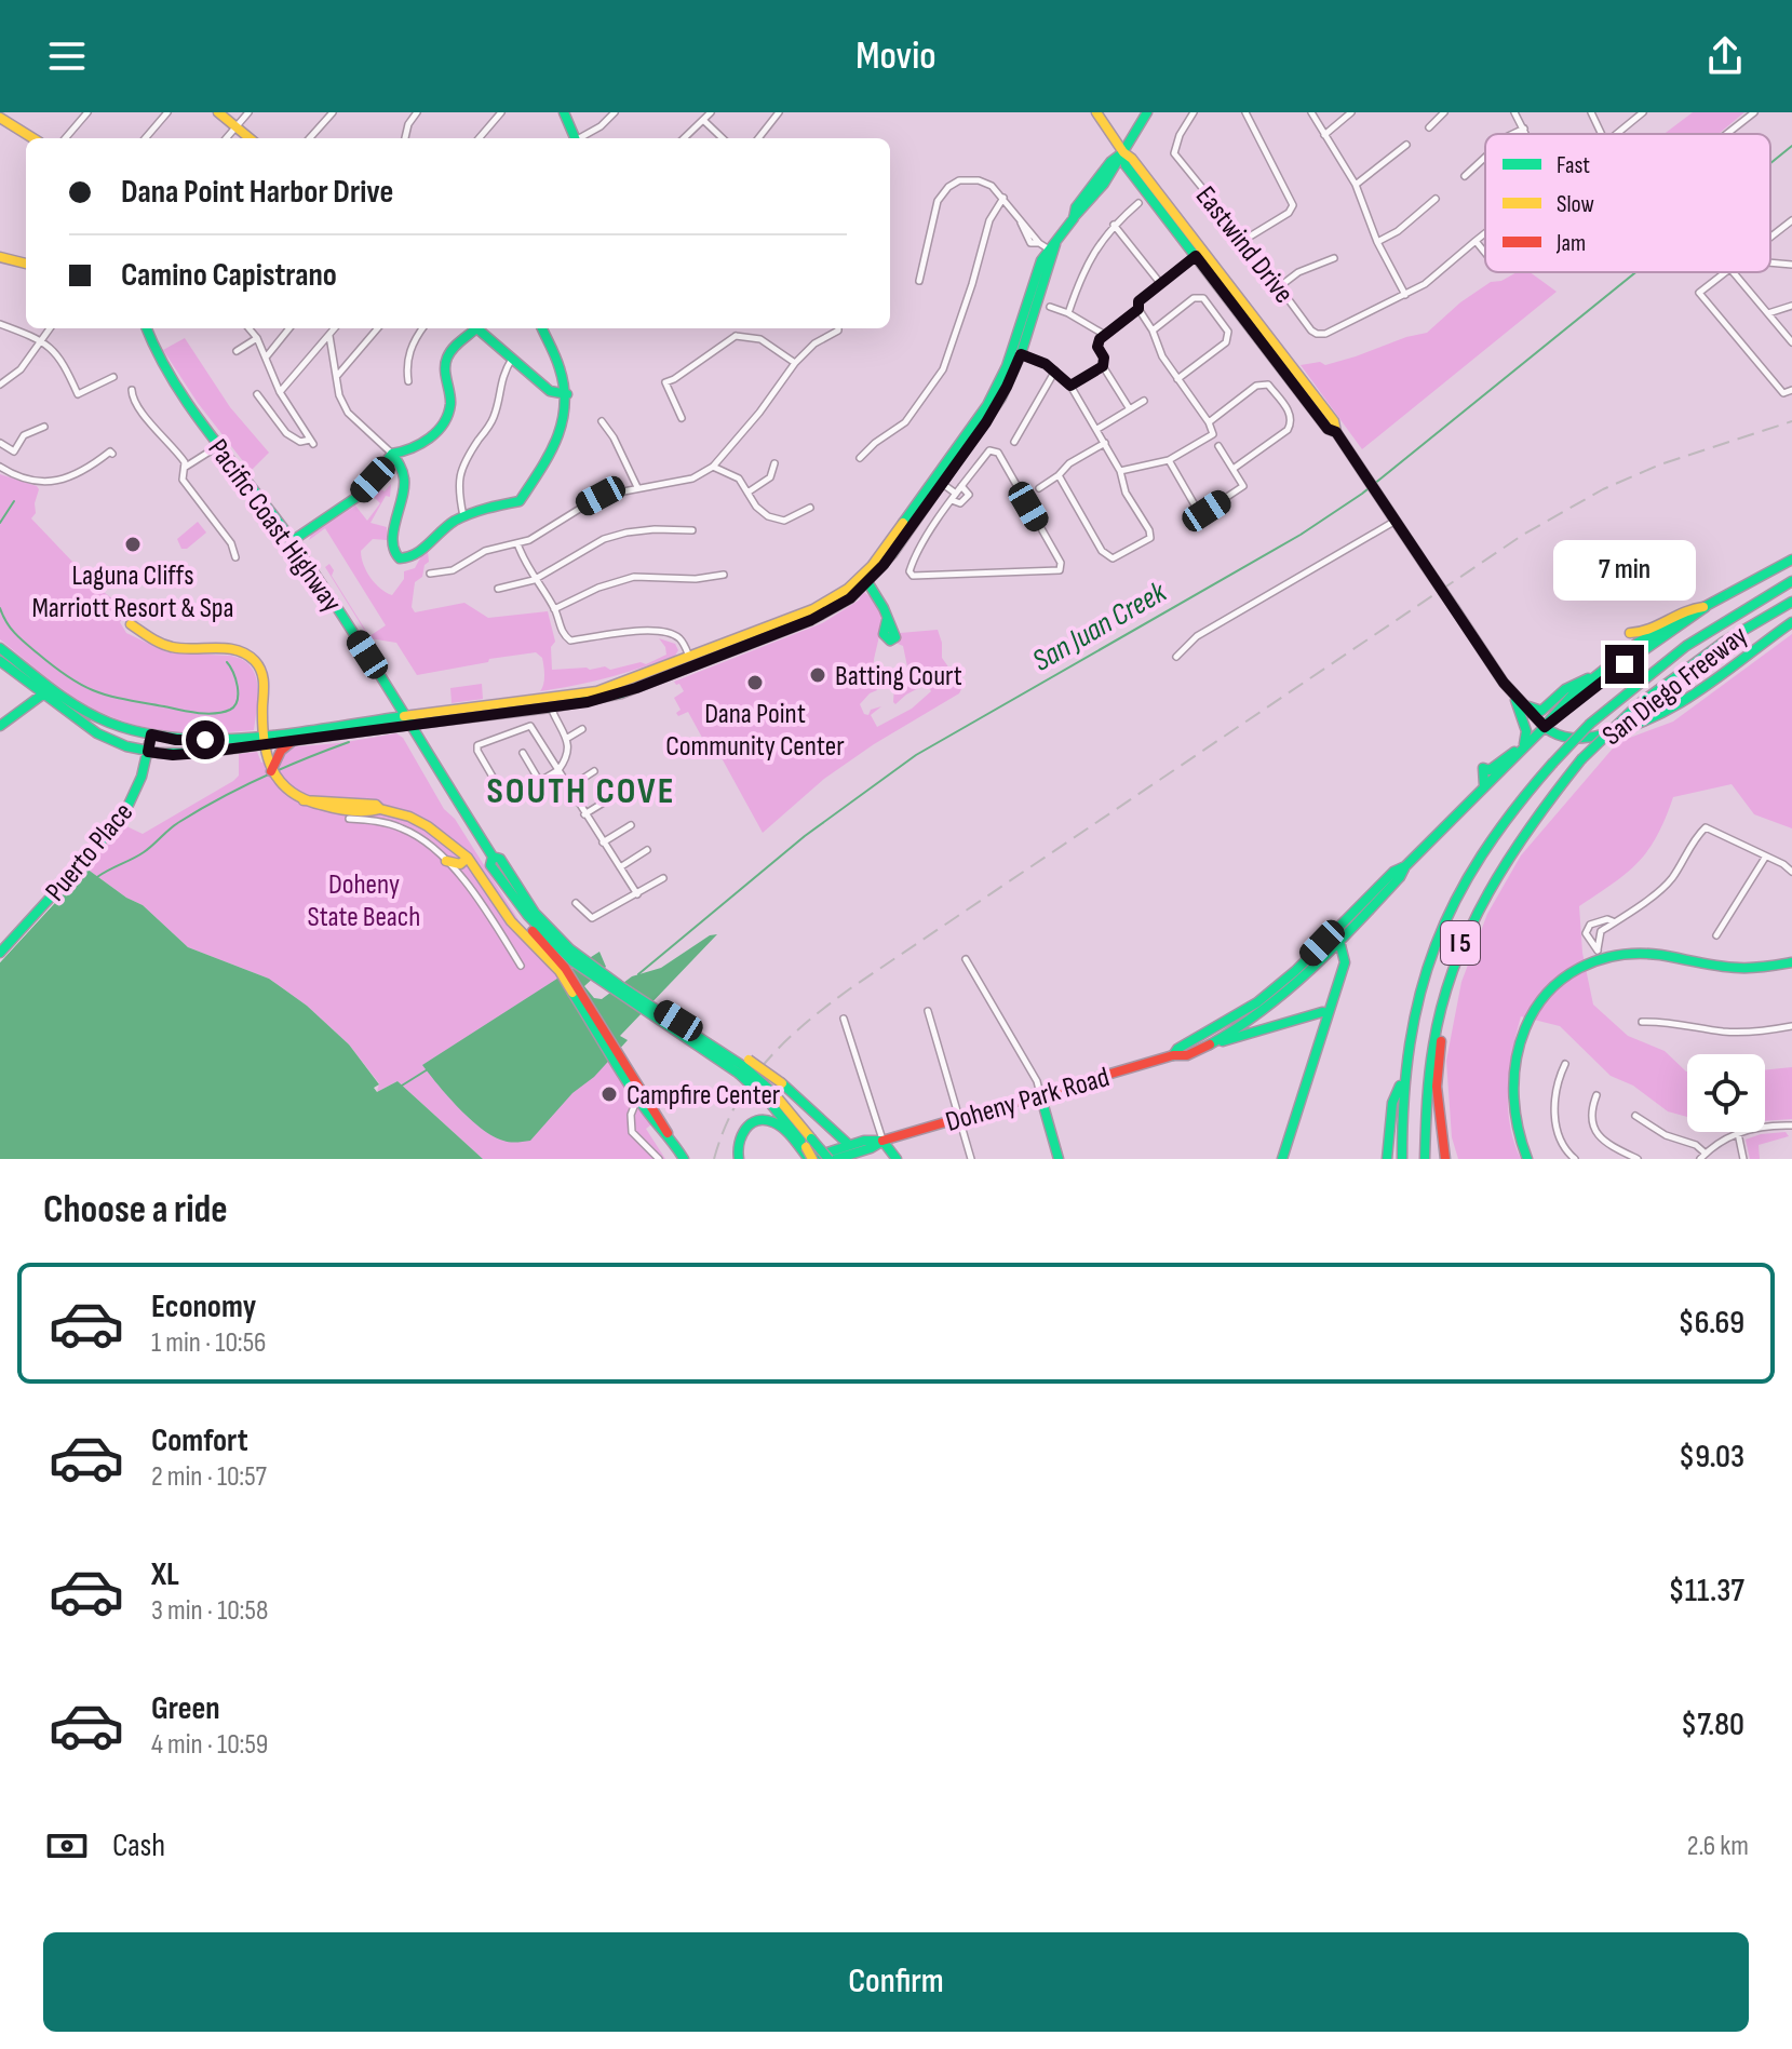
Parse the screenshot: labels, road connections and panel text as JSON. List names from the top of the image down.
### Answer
{
  "streets": {
    "main road": [
      "Pacific Coast Highway",
      "San Diego Freeway",
      "Puerto Place",
      "I 5",
      "Doheny Park Road"
    ],
    "street": ["Eastwind Drive"]
  },
  "crossings": [
    ["Pacific Coast Highway", "Doheny Park Road"]
  ],
  "districts": ["SOUTH COVE"],
  "water": ["San Juan Creek"],
  "parks": ["Doheny State Beach"],
  "places": [
    "Laguna Cliffs Marriott Resort & Spa",
    "Batting Court",
    "Dana Point Community Center",
    "Campfire Center"
  ],
  "legend": ["Fast", "Slow", "Jam"],
  "page": {
    "header": "Movio",
    "banner": ["Dana Point Harbor Drive", "Camino Capistrano"],
    "bubble": "7 min",
    "heading": "Choose a ride",
    "list": [
      {
        "name": "Economy",
        "note": "1 min · 10:56",
        "value": "$6.69"
      },
      {
        "name": "Comfort",
        "note": "2 min · 10:57",
        "value": "$9.03"
      },
      {
        "name": "XL",
        "note": "3 min · 10:58",
        "value": "$11.37"
      },
      {
        "name": "Green",
        "note": "4 min · 10:59",
        "value": "$7.80"
      }
    ],
    "pay": ["Cash", "2.6 km"],
    "buttons": "Confirm"
  }
}
